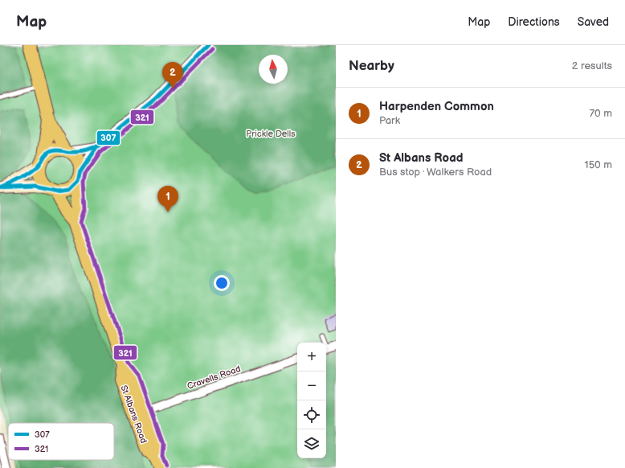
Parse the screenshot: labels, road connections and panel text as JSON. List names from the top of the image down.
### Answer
{
  "streets": {
    "main road": ["St Albans Road"],
    "street": ["Cravells Road"]
  },
  "crossings": [
    ["Cravells Road", "St Albans Road"]
  ],
  "parks": ["Prickle Dells"],
  "lines": ["transit line 307", "transit line 321"],
  "legend": ["307", "321"],
  "north": "top",
  "page": {
    "header": "Map",
    "nav": ["Map", "Directions", "Saved"],
    "heading": ["Nearby", "2 results"],
    "pins": ["2", "1"],
    "list": [
      {
        "mark": "1",
        "name": "Harpenden Common",
        "note": "Park",
        "value": "70 m"
      },
      {
        "mark": "2",
        "name": "St Albans Road",
        "note": "Bus stop · Walkers Road",
        "value": "150 m"
      }
    ],
    "map_buttons": ["+", "−"]
  }
}
